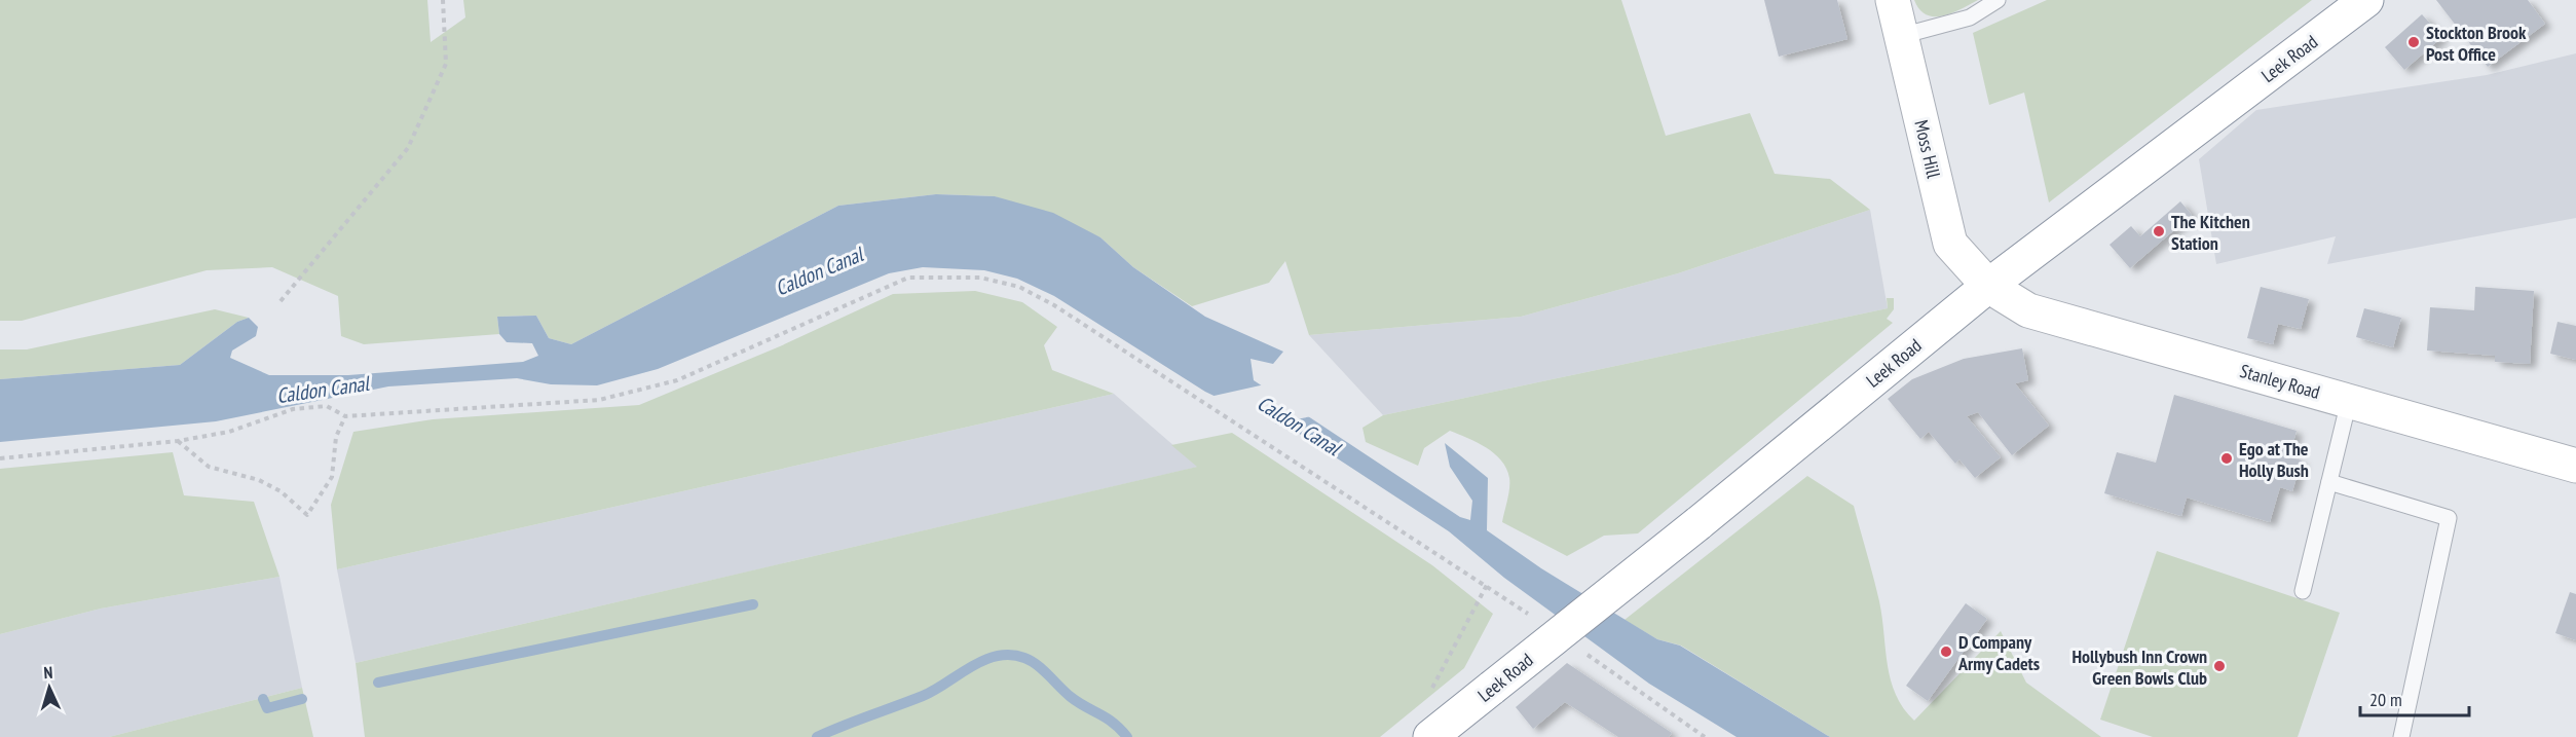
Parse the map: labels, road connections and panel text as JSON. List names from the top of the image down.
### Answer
{
  "streets": {
    "main road": ["Leek Road", "Moss Hill", "Stanley Road"]
  },
  "crossings": [
    ["Leek Road", "Moss Hill"],
    ["Leek Road", "Stanley Road"],
    ["Moss Hill", "Stanley Road"]
  ],
  "water": ["Caldon Canal"],
  "places": [
    "Stockton Brook Post Office",
    "The Kitchen Station",
    "Ego at The Holly Bush",
    "D Company Army Cadets",
    "Hollybush Inn Crown Green Bowls Club"
  ],
  "scale_bar": "20 m",
  "north": "top"
}
